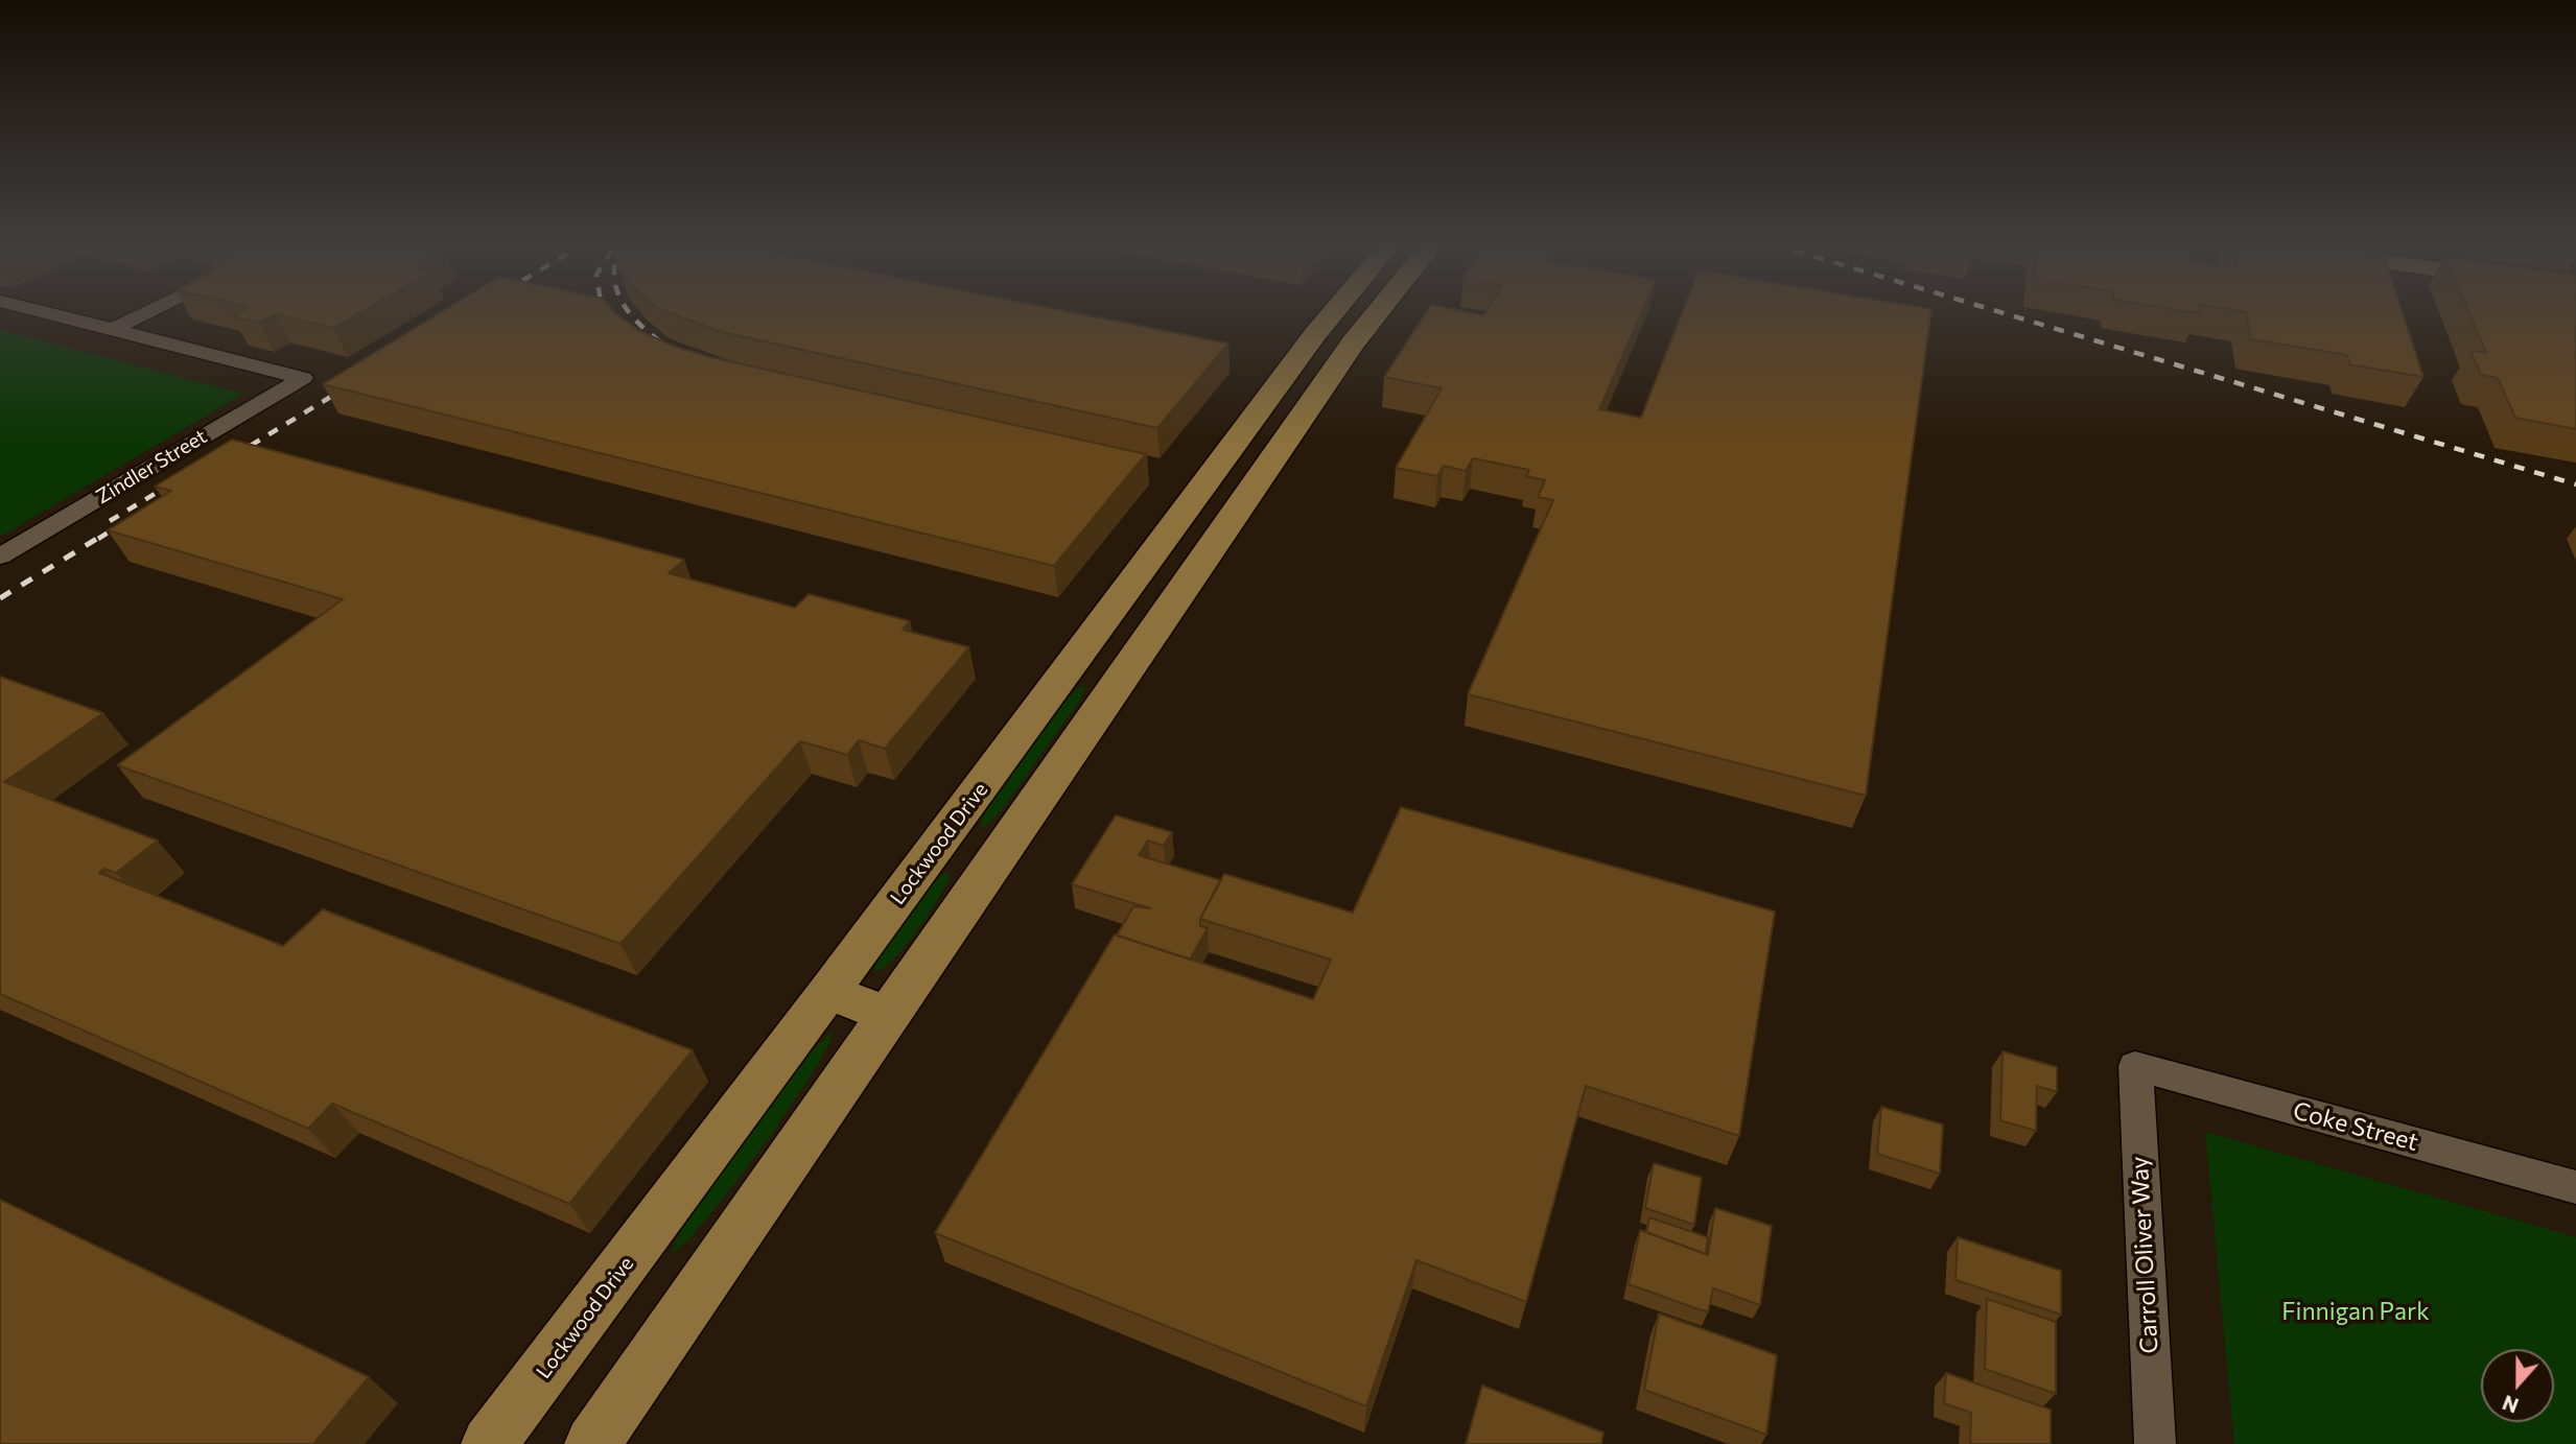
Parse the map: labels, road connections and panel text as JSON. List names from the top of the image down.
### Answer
{
  "streets": {
    "main road": ["Lockwood Drive"],
    "street": ["Zindler Street", "Coke Street", "Carroll Oliver Way"]
  },
  "crossings": [
    ["Coke Street", "Carroll Oliver Way"]
  ],
  "parks": ["Finnigan Park"],
  "north": "bottom"
}
